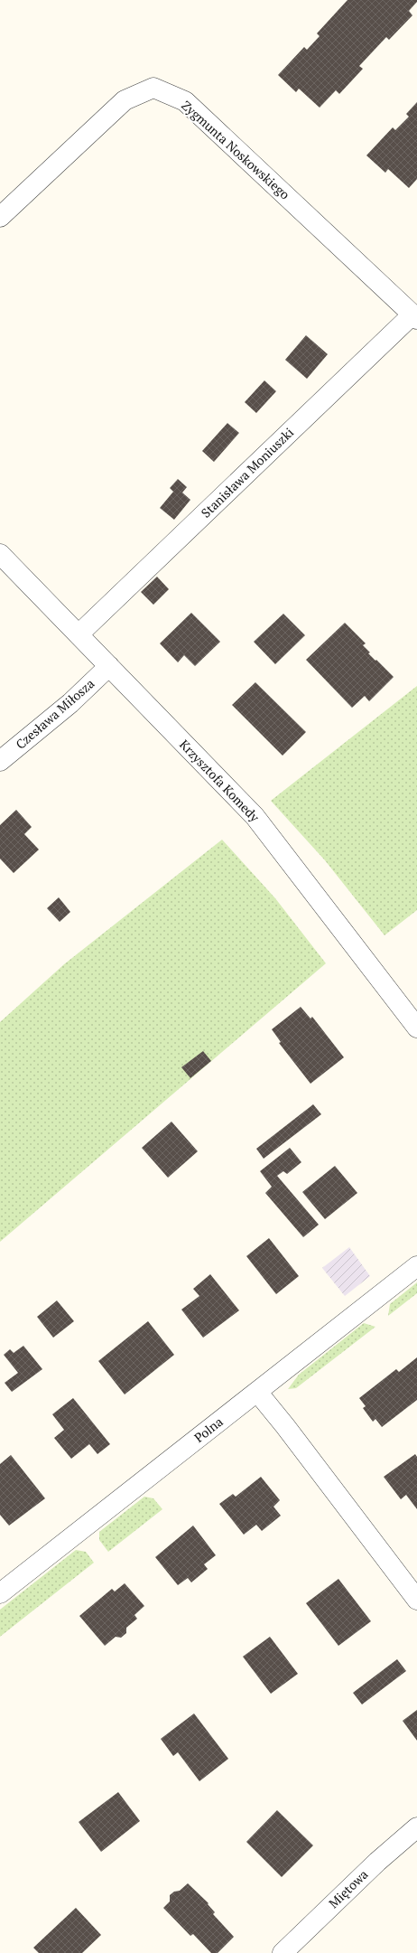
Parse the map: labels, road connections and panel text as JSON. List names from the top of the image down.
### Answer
{
  "streets": {
    "street": [
      "Zygmunta Noskowskiego",
      "Stanisława Moniuszki",
      "Czesława Miłosza",
      "Krzysztofa Komedy",
      "Polna",
      "Miętowa"
    ]
  },
  "crossings": [
    ["Zygmunta Noskowskiego", "Stanisława Moniuszki"],
    ["Stanisława Moniuszki", "Krzysztofa Komedy"],
    ["Czesława Miłosza", "Krzysztofa Komedy"]
  ]
}
